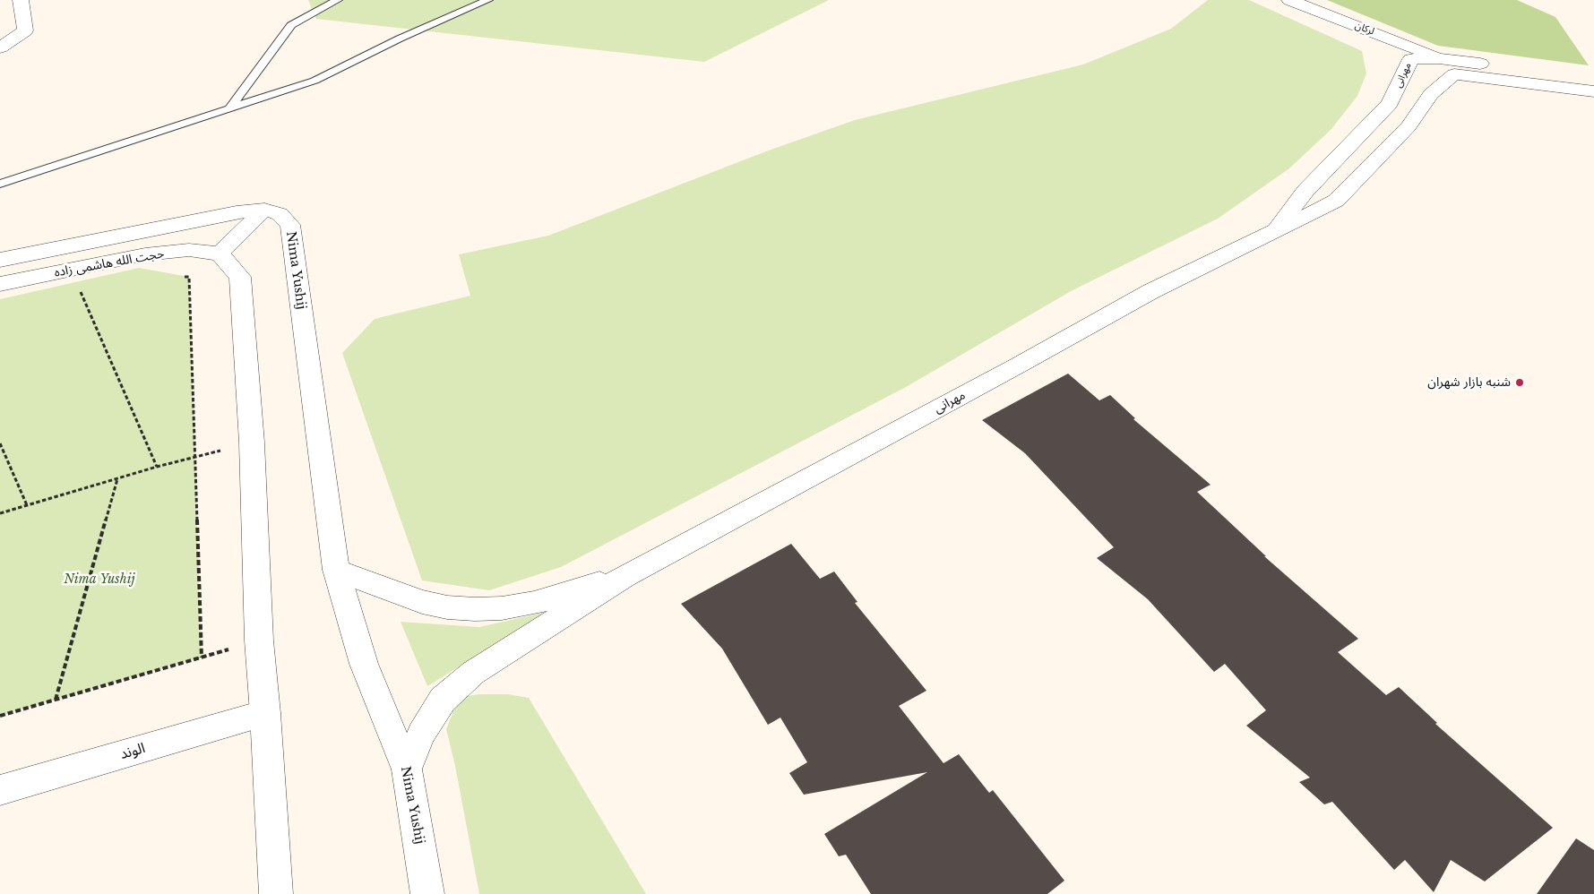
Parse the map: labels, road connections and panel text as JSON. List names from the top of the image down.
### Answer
{
  "streets": {
    "street": [
      "لرکان",
      "مهرانی",
      "حجت الله هاشمی زاده",
      "Nima Yushij",
      "الوند"
    ]
  },
  "crossings": [
    ["لرکان", "مهرانی"]
  ],
  "parks": ["Nima Yushij"],
  "places": ["شنبه بازار شهران"]
}
